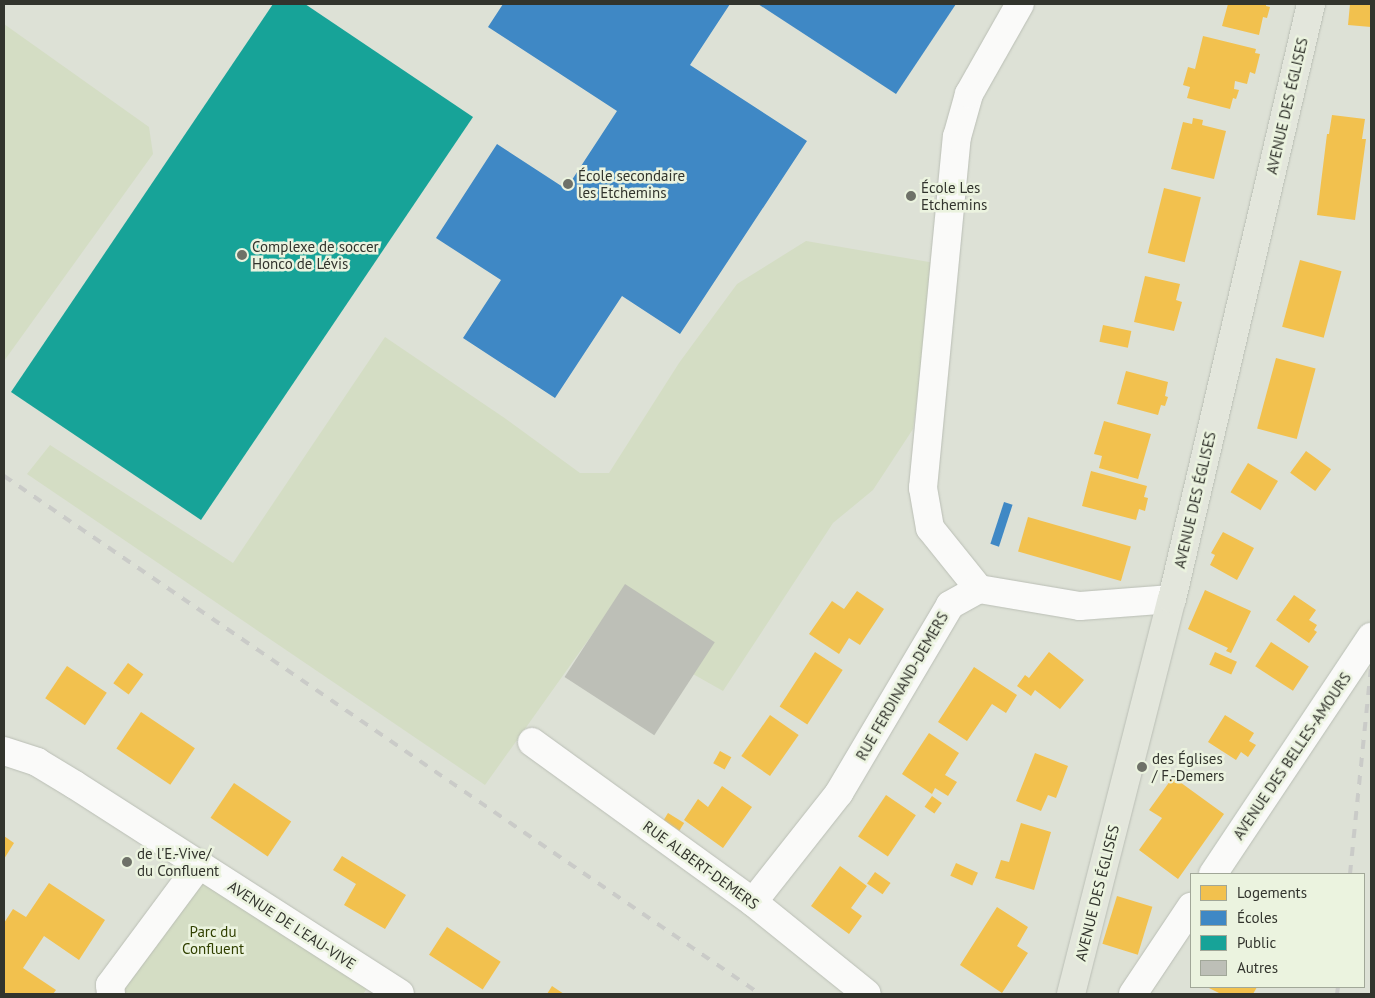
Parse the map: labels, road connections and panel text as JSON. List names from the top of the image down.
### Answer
{
  "streets": {
    "main road": ["AVENUE DES ÉGLISES"],
    "street": [
      "RUE FERDINAND-DEMERS",
      "AVENUE DES BELLES-AMOURS",
      "RUE ALBERT-DEMERS",
      "AVENUE DE L'EAU-VIVE"
    ]
  },
  "crossings": [
    ["RUE FERDINAND-DEMERS", "RUE ALBERT-DEMERS"]
  ],
  "parks": ["Parc du Confluent"],
  "places": [
    "École secondaire les Etchemins",
    "École Les Etchemins",
    "Complexe de soccer Honco de Lévis",
    "des Églises / F.-Demers",
    "de l'E.-Vive/ du Confluent"
  ],
  "legend": [
    "Logements",
    "Écoles",
    "Public",
    "Autres"
  ]
}
